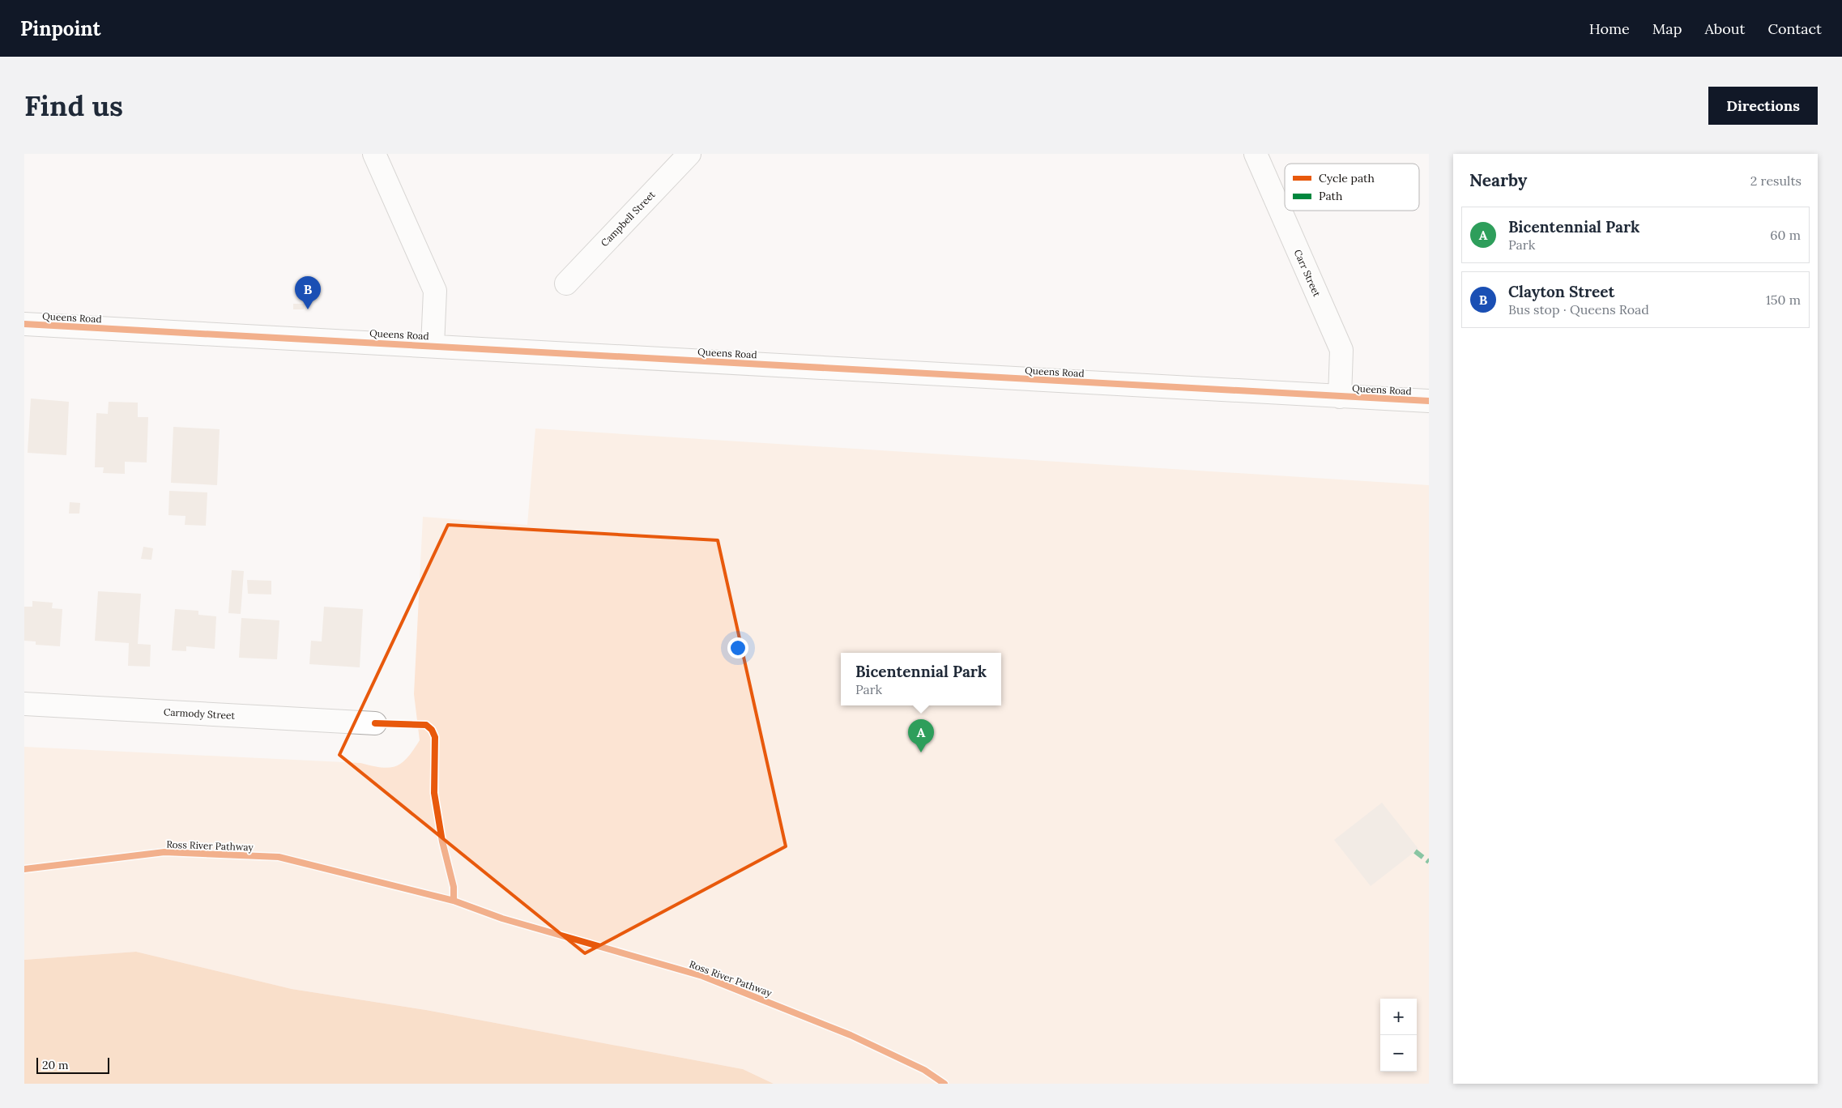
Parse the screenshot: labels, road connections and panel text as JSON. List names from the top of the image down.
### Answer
{
  "streets": {
    "street": [
      "Campbell Street",
      "Carr Street",
      "Queens Road",
      "Carmody Street"
    ],
    "cycle path": ["Ross River Pathway"]
  },
  "crossings": [
    ["Carr Street", "Queens Road"]
  ],
  "legend": ["Cycle path", "Path"],
  "scale_bar": "20 m",
  "page": {
    "header": "Pinpoint",
    "nav": [
      "Home",
      "Map",
      "About",
      "Contact"
    ],
    "buttons": "Directions",
    "title": "Find us",
    "heading": ["Nearby", "2 results"],
    "list": [
      {
        "mark": "A",
        "name": "Bicentennial Park",
        "note": "Park",
        "value": "60 m"
      },
      {
        "mark": "B",
        "name": "Clayton Street",
        "note": "Bus stop · Queens Road",
        "value": "150 m"
      }
    ],
    "pins": ["B", "A"],
    "popup": ["Bicentennial Park", "Park"],
    "map_buttons": ["+", "−"],
    "scale": "20 m"
  }
}
